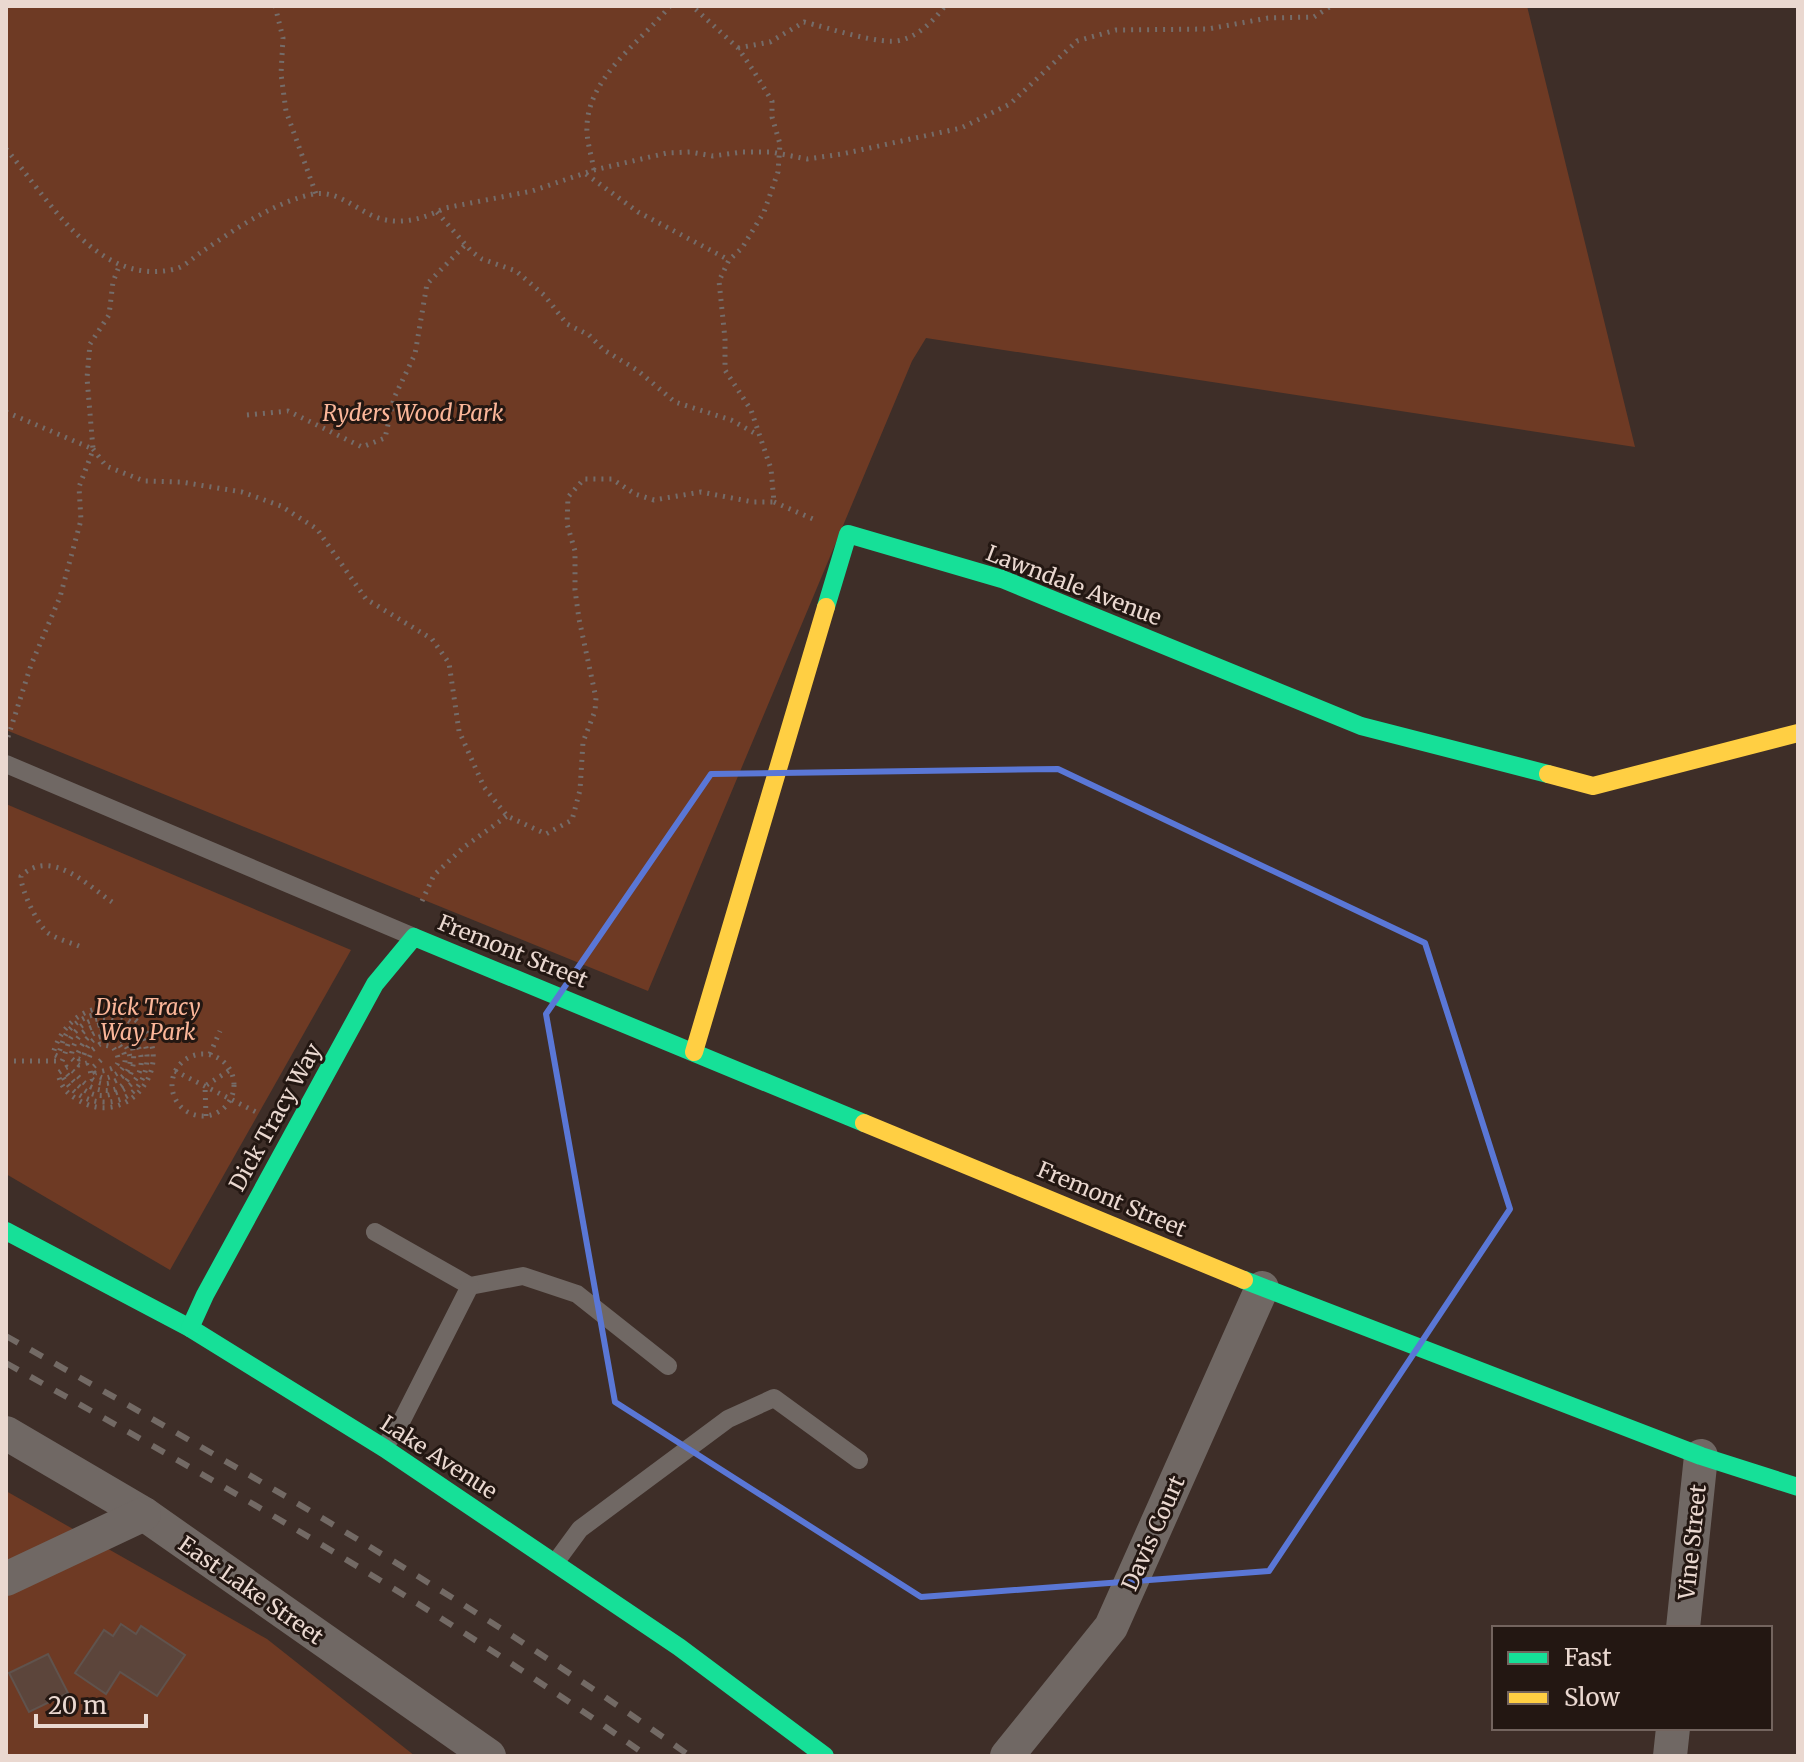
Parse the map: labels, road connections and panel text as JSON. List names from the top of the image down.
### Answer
{
  "streets": {
    "street": [
      "Lawndale Avenue",
      "Fremont Street",
      "Dick Tracy Way",
      "Lake Avenue",
      "Davis Court",
      "Vine Street",
      "East Lake Street"
    ]
  },
  "crossings": [
    ["Lawndale Avenue", "Fremont Street"],
    ["Fremont Street", "Dick Tracy Way"],
    ["Fremont Street", "Davis Court"],
    ["Fremont Street", "Vine Street"],
    ["Dick Tracy Way", "Lake Avenue"]
  ],
  "parks": ["Ryders Wood Park", "Dick Tracy Way Park"],
  "legend": ["Fast", "Slow"],
  "scale_bar": "20 m"
}
